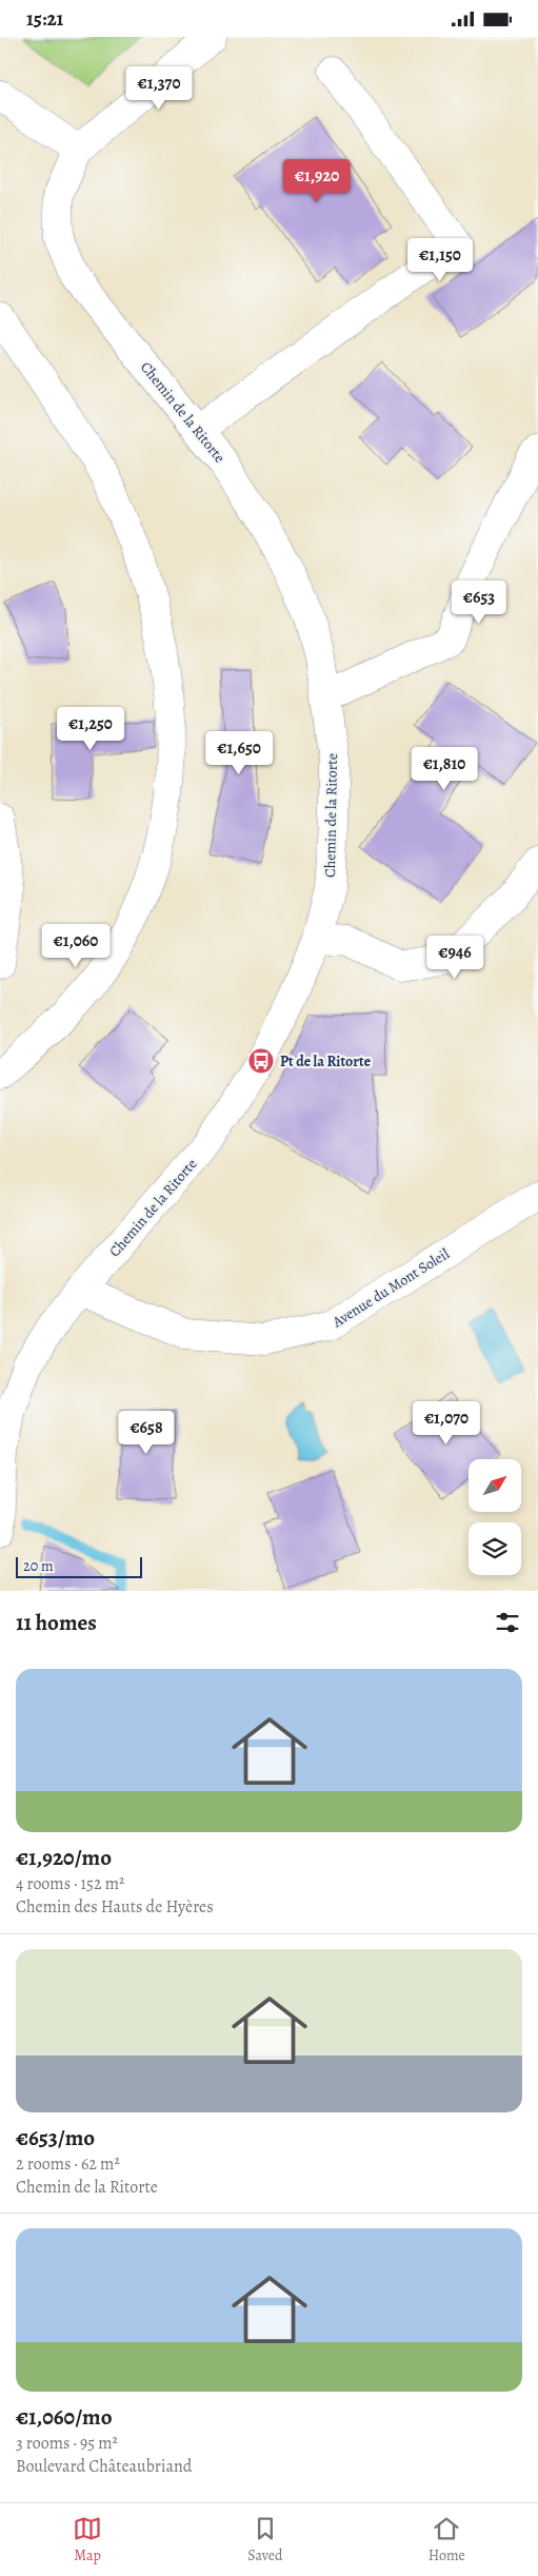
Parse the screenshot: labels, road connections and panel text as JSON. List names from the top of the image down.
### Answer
{
  "streets": {
    "street": ["Chemin de la Ritorte", "Avenue du Mont Soleil"]
  },
  "crossings": [
    ["Chemin de la Ritorte", "Avenue du Mont Soleil"]
  ],
  "places": {
    "bus stop": ["Pt de la Ritorte"]
  },
  "scale_bar": "20 m",
  "north": "top right",
  "page": {
    "status": "15:21",
    "price": [
      "€1,370",
      "€1,920",
      "€1,150",
      "€653",
      "€1,250",
      "€1,650",
      "€1,810",
      "€1,060",
      "€946",
      "€1,070",
      "€658"
    ],
    "scale": "20 m",
    "heading": "11 homes",
    "list": [
      {
        "name": "€1,920/mo",
        "note": "4 rooms · 152 m² · Chemin des Hauts de Hyères"
      },
      {
        "name": "€653/mo",
        "note": "2 rooms · 62 m² · Chemin de la Ritorte"
      },
      {
        "name": "€1,060/mo",
        "note": "3 rooms · 95 m² · Boulevard Châteaubriand"
      }
    ],
    "tabs": ["Map", "Saved", "Home"]
  }
}
